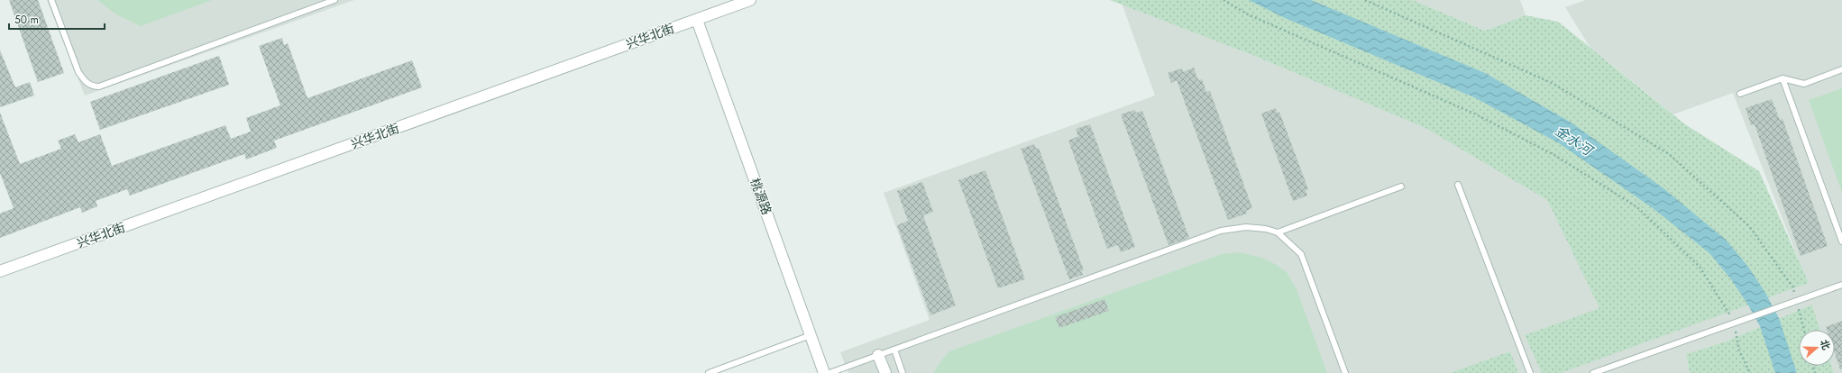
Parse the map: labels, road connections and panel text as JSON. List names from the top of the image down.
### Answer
{
  "streets": {
    "street": ["兴华北街", "桃源路"]
  },
  "crossings": [
    ["兴华北街", "桃源路"]
  ],
  "water": ["金水河"],
  "scale_bar": "50 m",
  "north": "right"
}
